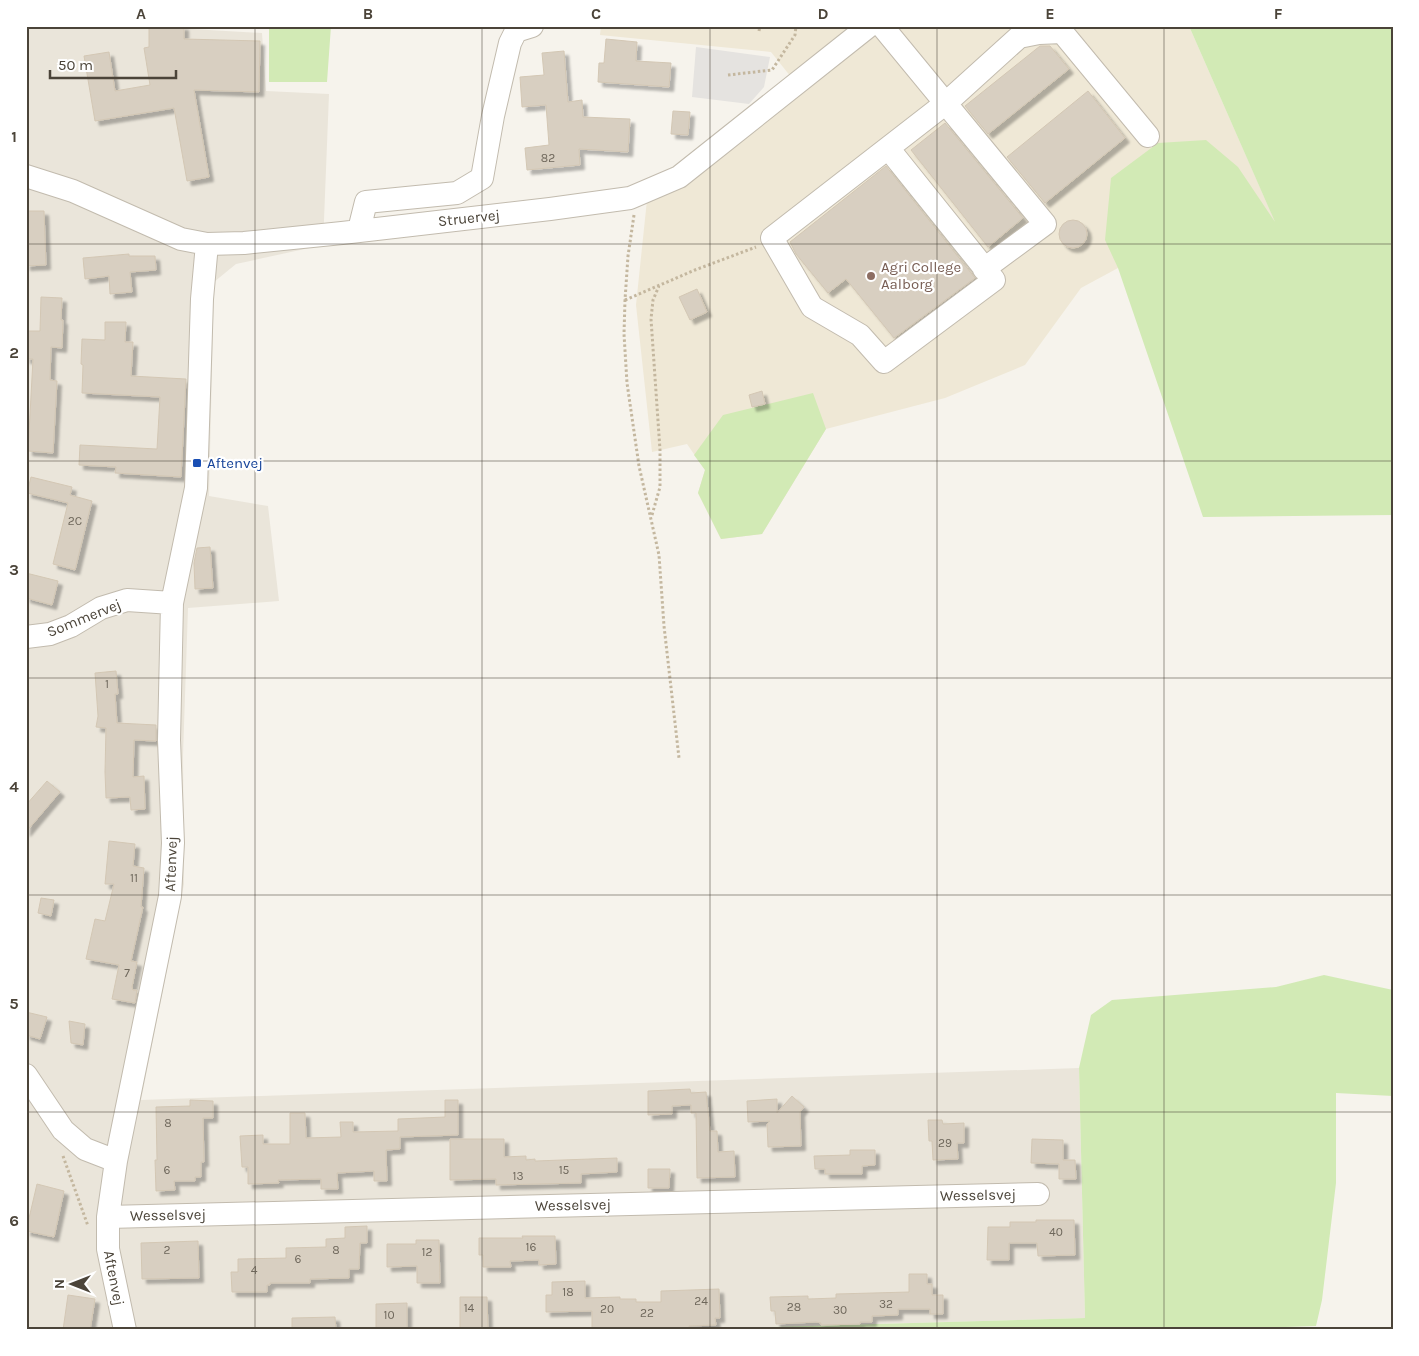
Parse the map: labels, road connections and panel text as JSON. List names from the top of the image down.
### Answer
{
  "streets": {
    "street": [
      "Struervej",
      "Sommervej",
      "Aftenvej",
      "Wesselsvej"
    ]
  },
  "crossings": [
    ["Struervej", "Aftenvej"],
    ["Sommervej", "Aftenvej"],
    ["Aftenvej", "Wesselsvej"]
  ],
  "places": {
    "other": ["Agri College Aalborg"],
    "transit": ["Aftenvej"]
  },
  "house_numbers": [
    "82",
    "2C",
    "1",
    "11",
    "7",
    "8",
    "29",
    "6",
    "15",
    "13",
    "40",
    "16",
    "2",
    "8",
    "12",
    "6",
    "4",
    "18",
    "24",
    "32",
    "28",
    "14",
    "20",
    "30",
    "22",
    "10"
  ],
  "scale_bar": "50 m",
  "north": "left",
  "grid": {
    "columns": [
      "A",
      "B",
      "C",
      "D",
      "E",
      "F"
    ],
    "rows": [
      "1",
      "2",
      "3",
      "4",
      "5",
      "6"
    ]
  }
}
